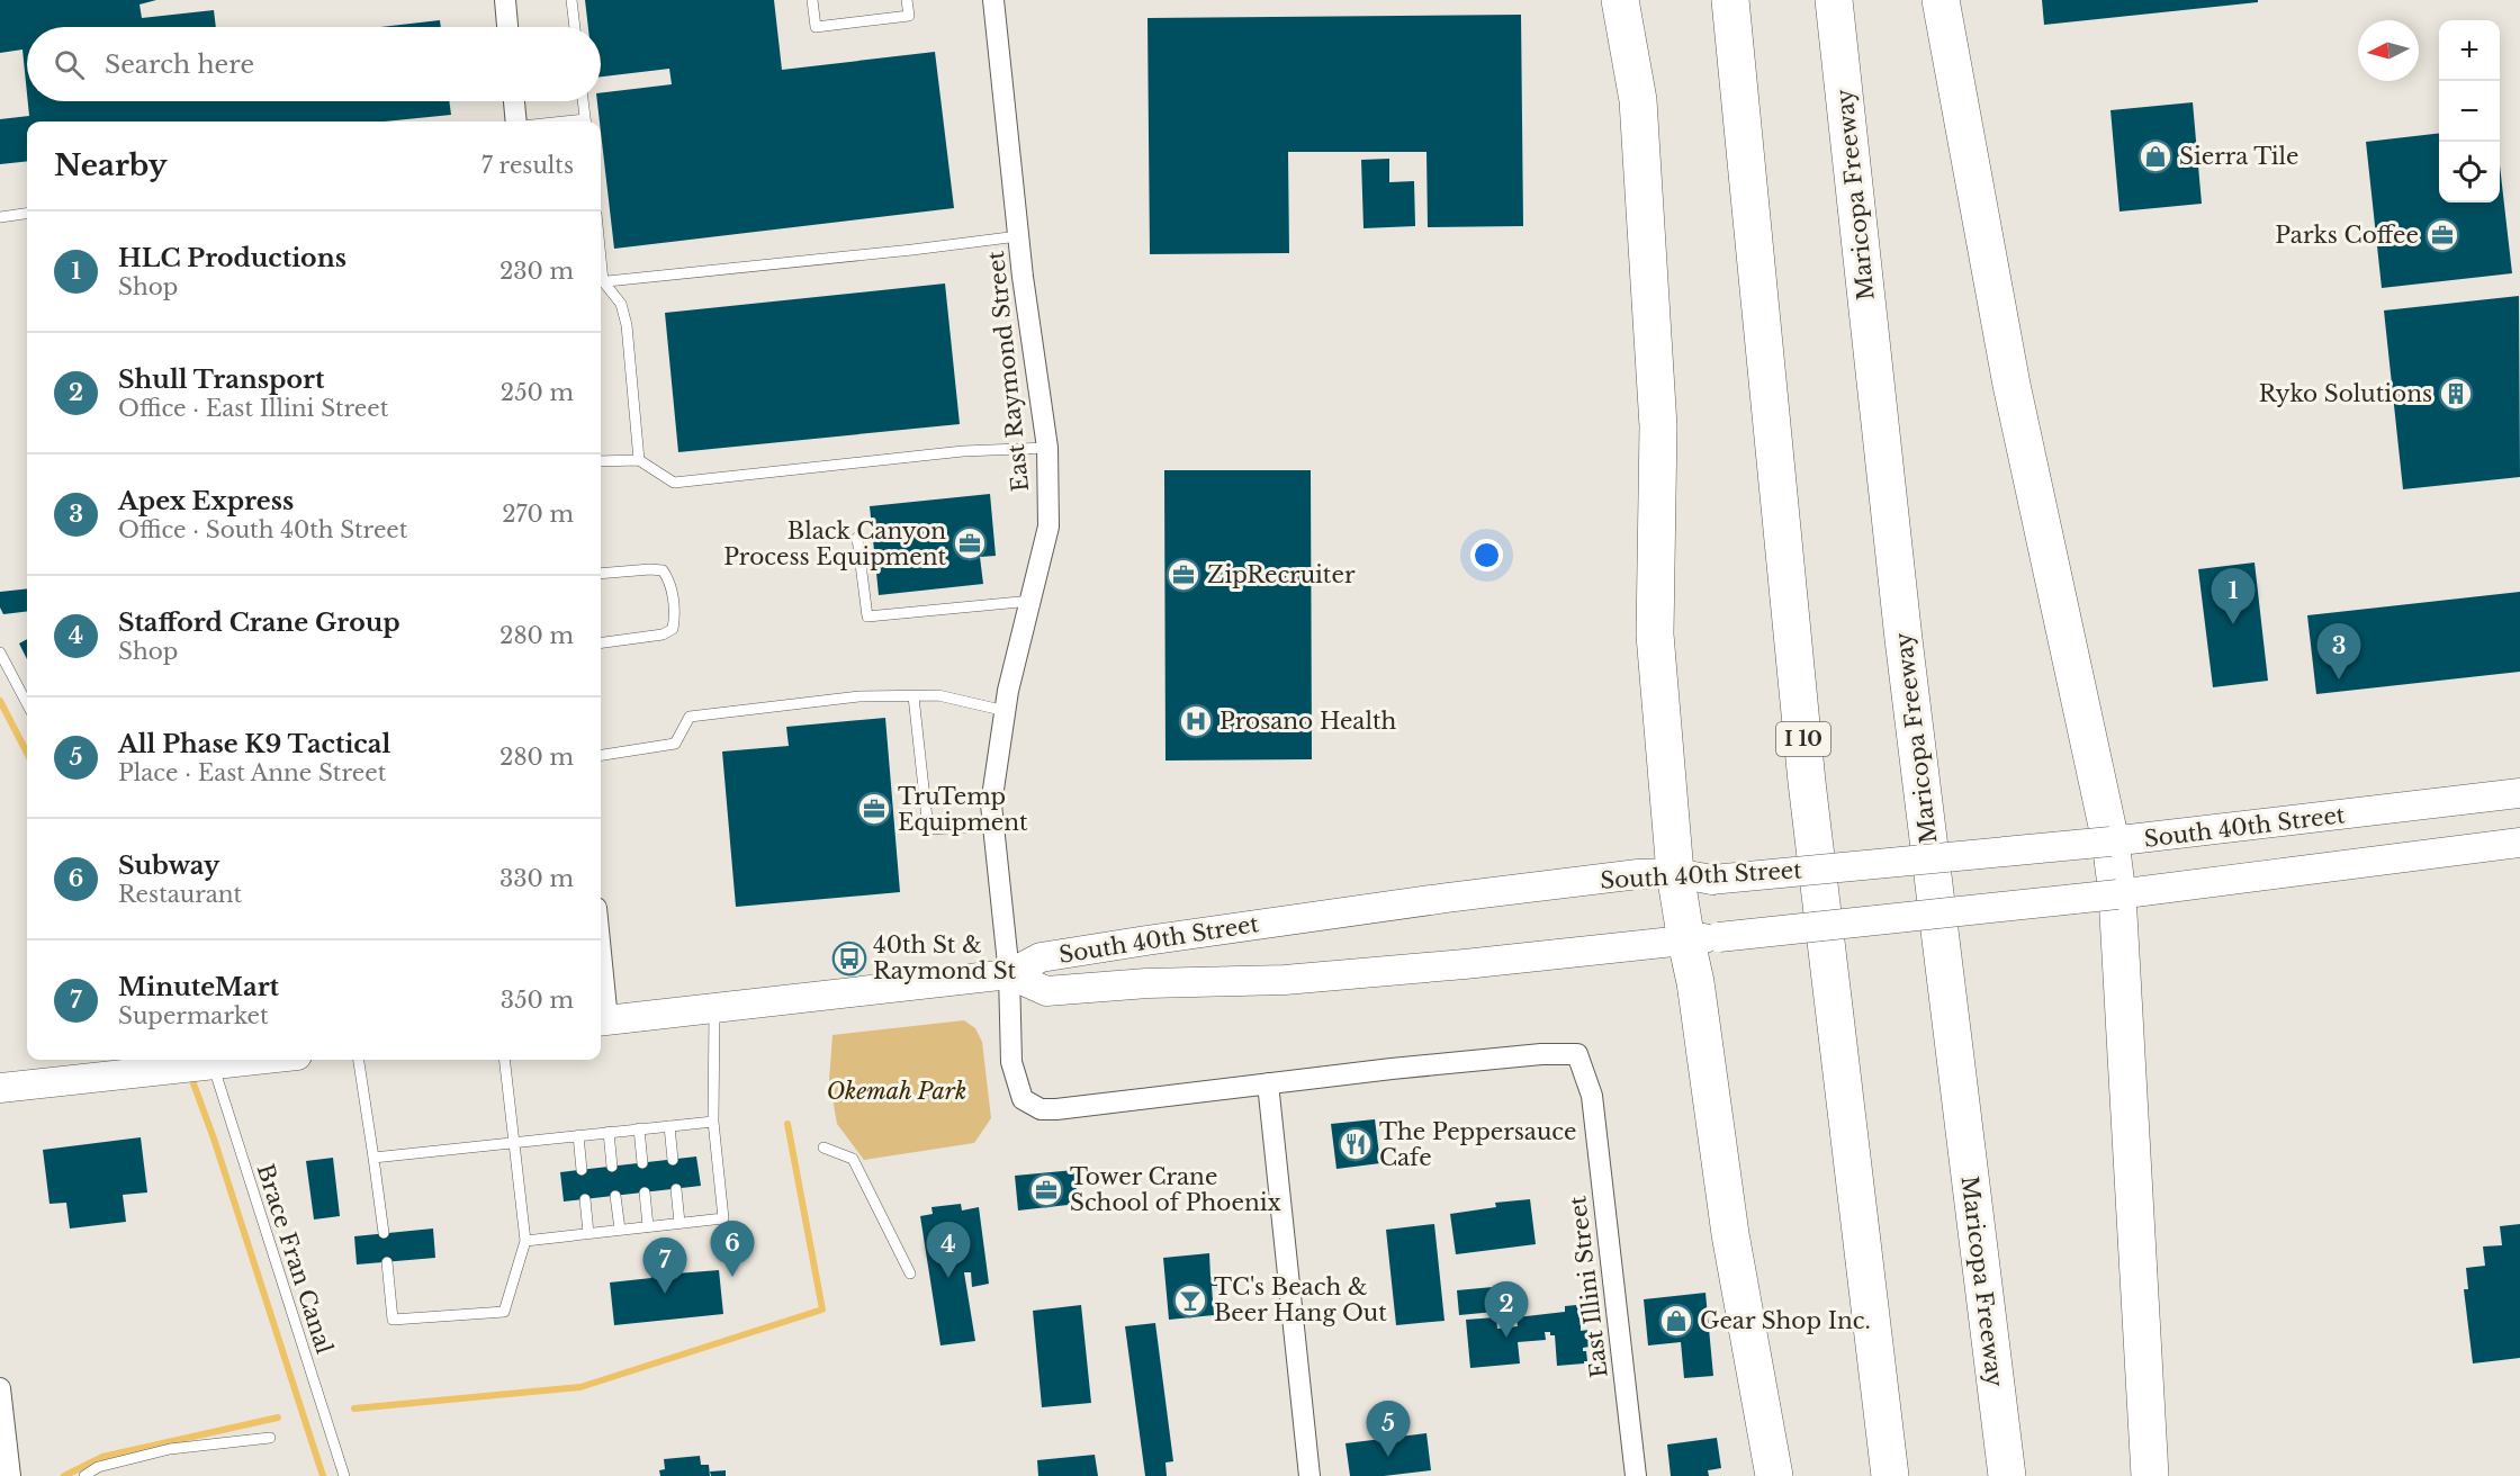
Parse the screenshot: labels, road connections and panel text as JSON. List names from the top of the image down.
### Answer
{
  "streets": {
    "highway": ["Maricopa Freeway", "I 10"],
    "main road": ["South 40th Street"],
    "street": ["East Raymond Street", "East Illini Street"],
    "lane": ["Brace Fran Canal"]
  },
  "crossings": [
    ["East Raymond Street", "South 40th Street"]
  ],
  "parks": ["Okemah Park"],
  "places": {
    "shop": ["Sierra Tile", "Gear Shop Inc."],
    "office": [
      "Parks Coffee",
      "Black Canyon Process Equipment",
      "ZipRecruiter",
      "TruTemp Equipment",
      "Tower Crane School of Phoenix"
    ],
    "building": ["Ryko Solutions"],
    "hospital": ["Prosano Health"],
    "bus stop": ["40th St & Raymond St"],
    "restaurant": ["The Peppersauce Cafe"],
    "bar": ["TC's Beach & Beer Hang Out"]
  },
  "north": "left",
  "page": {
    "map_buttons": ["+", "−"],
    "search": "Search here",
    "heading": ["Nearby", "7 results"],
    "list": [
      {
        "mark": "1",
        "name": "HLC Productions",
        "note": "Shop",
        "value": "230 m"
      },
      {
        "mark": "2",
        "name": "Shull Transport",
        "note": "Office · East Illini Street",
        "value": "250 m"
      },
      {
        "mark": "3",
        "name": "Apex Express",
        "note": "Office · South 40th Street",
        "value": "270 m"
      },
      {
        "mark": "4",
        "name": "Stafford Crane Group",
        "note": "Shop",
        "value": "280 m"
      },
      {
        "mark": "5",
        "name": "All Phase K9 Tactical",
        "note": "Place · East Anne Street",
        "value": "280 m"
      },
      {
        "mark": "6",
        "name": "Subway",
        "note": "Restaurant",
        "value": "330 m"
      },
      {
        "mark": "7",
        "name": "MinuteMart",
        "note": "Supermarket",
        "value": "350 m"
      }
    ],
    "pins": [
      "1",
      "3",
      "6",
      "4",
      "7",
      "2",
      "5"
    ]
  }
}
